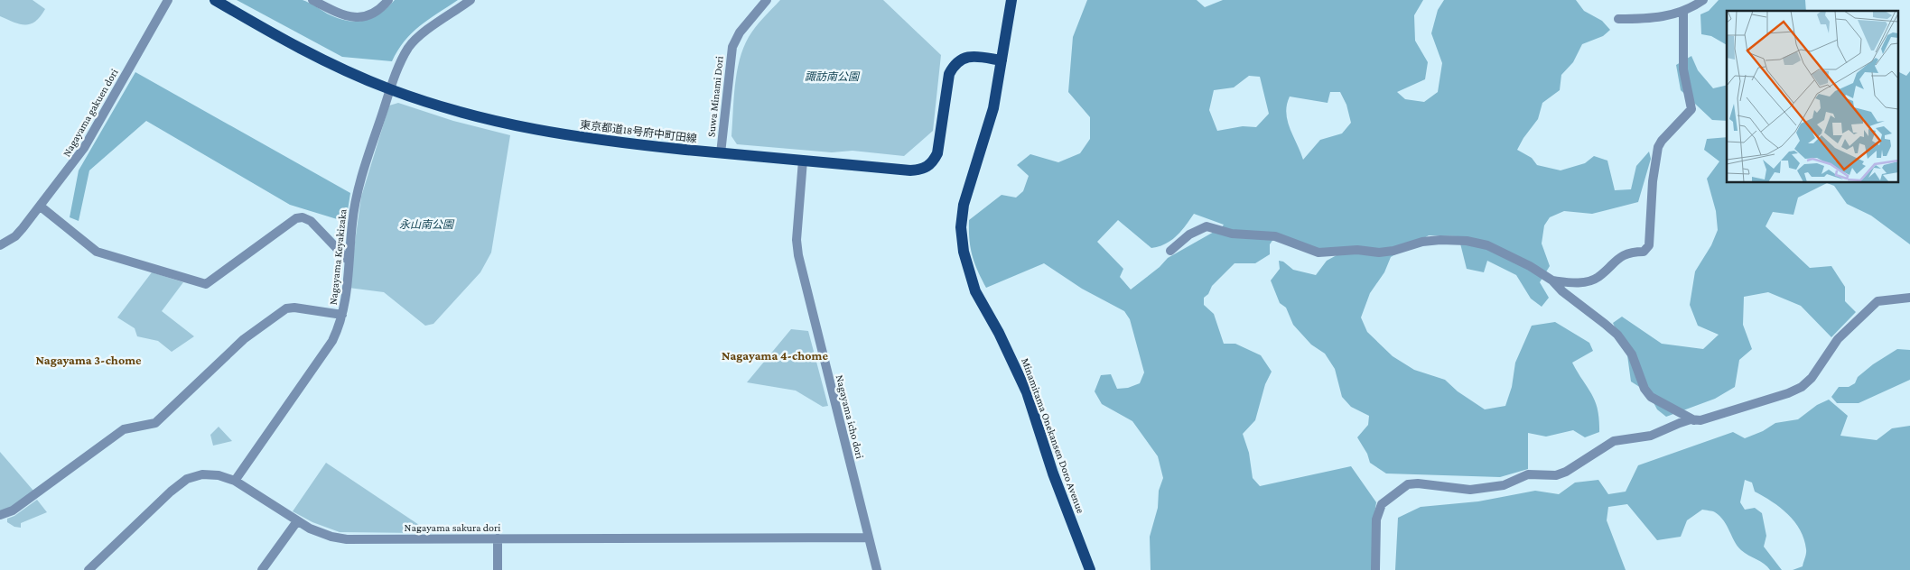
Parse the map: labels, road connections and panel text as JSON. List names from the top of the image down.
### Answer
{
  "streets": {
    "main road": ["東京都道18号府中町田線", "Minamitama Onekansen Doro Avenue"],
    "street": [
      "Suwa Minami Dori",
      "Nagayama gakuen dori",
      "Nagayama Keyakizaka",
      "Nagayama icho dori",
      "Nagayama sakura dori"
    ]
  },
  "crossings": [
    ["Suwa Minami Dori", "東京都道18号府中町田線"],
    ["東京都道18号府中町田線", "Nagayama Keyakizaka"],
    ["東京都道18号府中町田線", "Nagayama icho dori"],
    ["東京都道18号府中町田線", "Minamitama Onekansen Doro Avenue"],
    ["Nagayama Keyakizaka", "Nagayama sakura dori"],
    ["Nagayama icho dori", "Nagayama sakura dori"]
  ],
  "districts": ["Nagayama 4-chome", "Nagayama 3-chome"],
  "parks": ["諏訪南公園", "永山南公園"]
}
